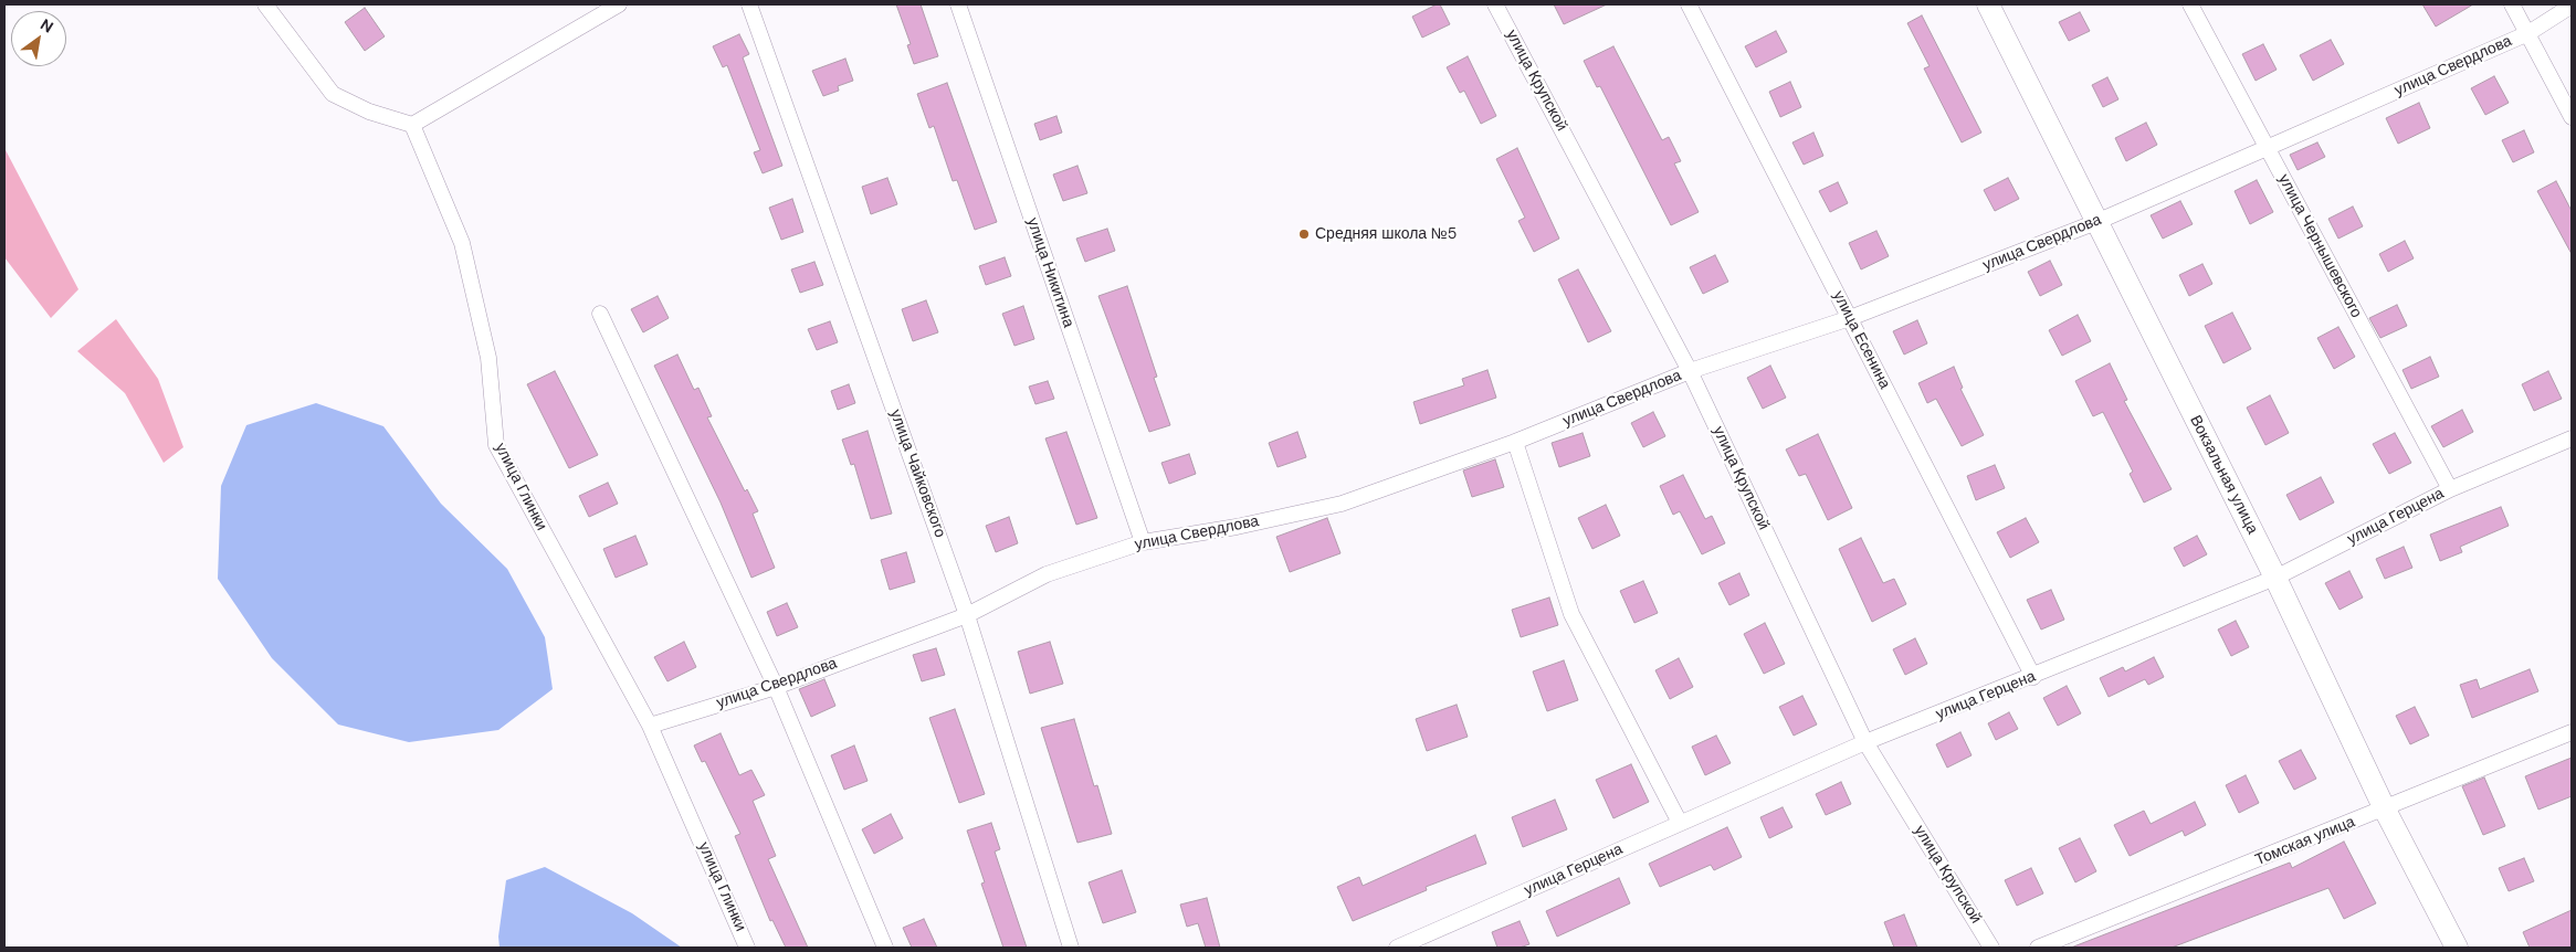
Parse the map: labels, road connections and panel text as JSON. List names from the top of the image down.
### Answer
{
  "streets": {
    "main road": ["Вокзальная улица"],
    "street": [
      "улица Свердлова",
      "улица Крупской",
      "улица Чернышевского",
      "улица Никитина",
      "улица Есенина",
      "улица Чайковского",
      "улица Глинки",
      "улица Герцена",
      "Томская улица"
    ]
  },
  "crossings": [
    ["улица Свердлова", "улица Крупской"],
    ["улица Свердлова", "улица Чернышевского"],
    ["улица Свердлова", "улица Никитина"],
    ["улица Свердлова", "улица Есенина"],
    ["улица Свердлова", "улица Чайковского"],
    ["улица Свердлова", "Вокзальная улица"],
    ["улица Свердлова", "улица Глинки"],
    ["улица Крупской", "улица Герцена"],
    ["улица Чернышевского", "улица Герцена"],
    ["улица Есенина", "улица Герцена"],
    ["Вокзальная улица", "улица Герцена"],
    ["Вокзальная улица", "Томская улица"]
  ],
  "places": ["Средняя школа №5"],
  "north": "top right"
}
